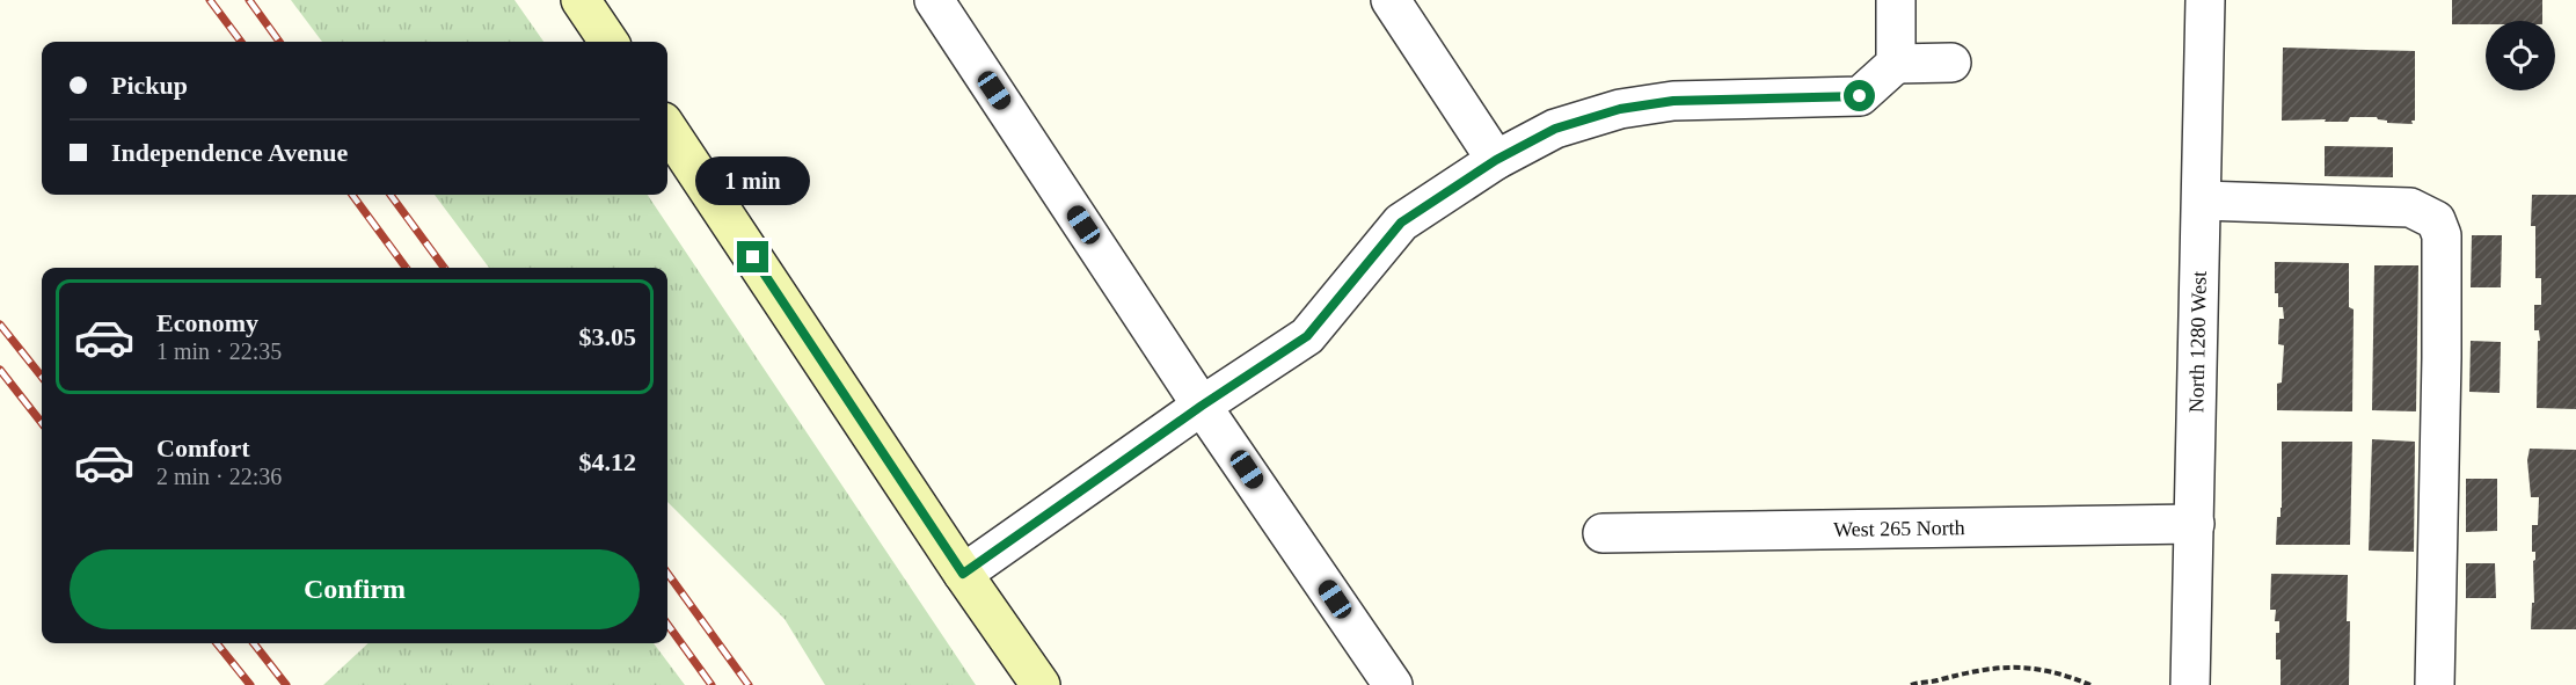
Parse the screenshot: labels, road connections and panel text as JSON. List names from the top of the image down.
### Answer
{
  "streets": {
    "street": ["North 1280 West", "West 265 North"]
  },
  "crossings": [
    ["North 1280 West", "West 265 North"]
  ],
  "page": {
    "banner": ["Pickup", "Independence Avenue"],
    "bubble": "1 min",
    "list": [
      {
        "name": "Economy",
        "note": "1 min · 22:35",
        "value": "$3.05"
      },
      {
        "name": "Comfort",
        "note": "2 min · 22:36",
        "value": "$4.12"
      }
    ],
    "buttons": "Confirm"
  }
}
